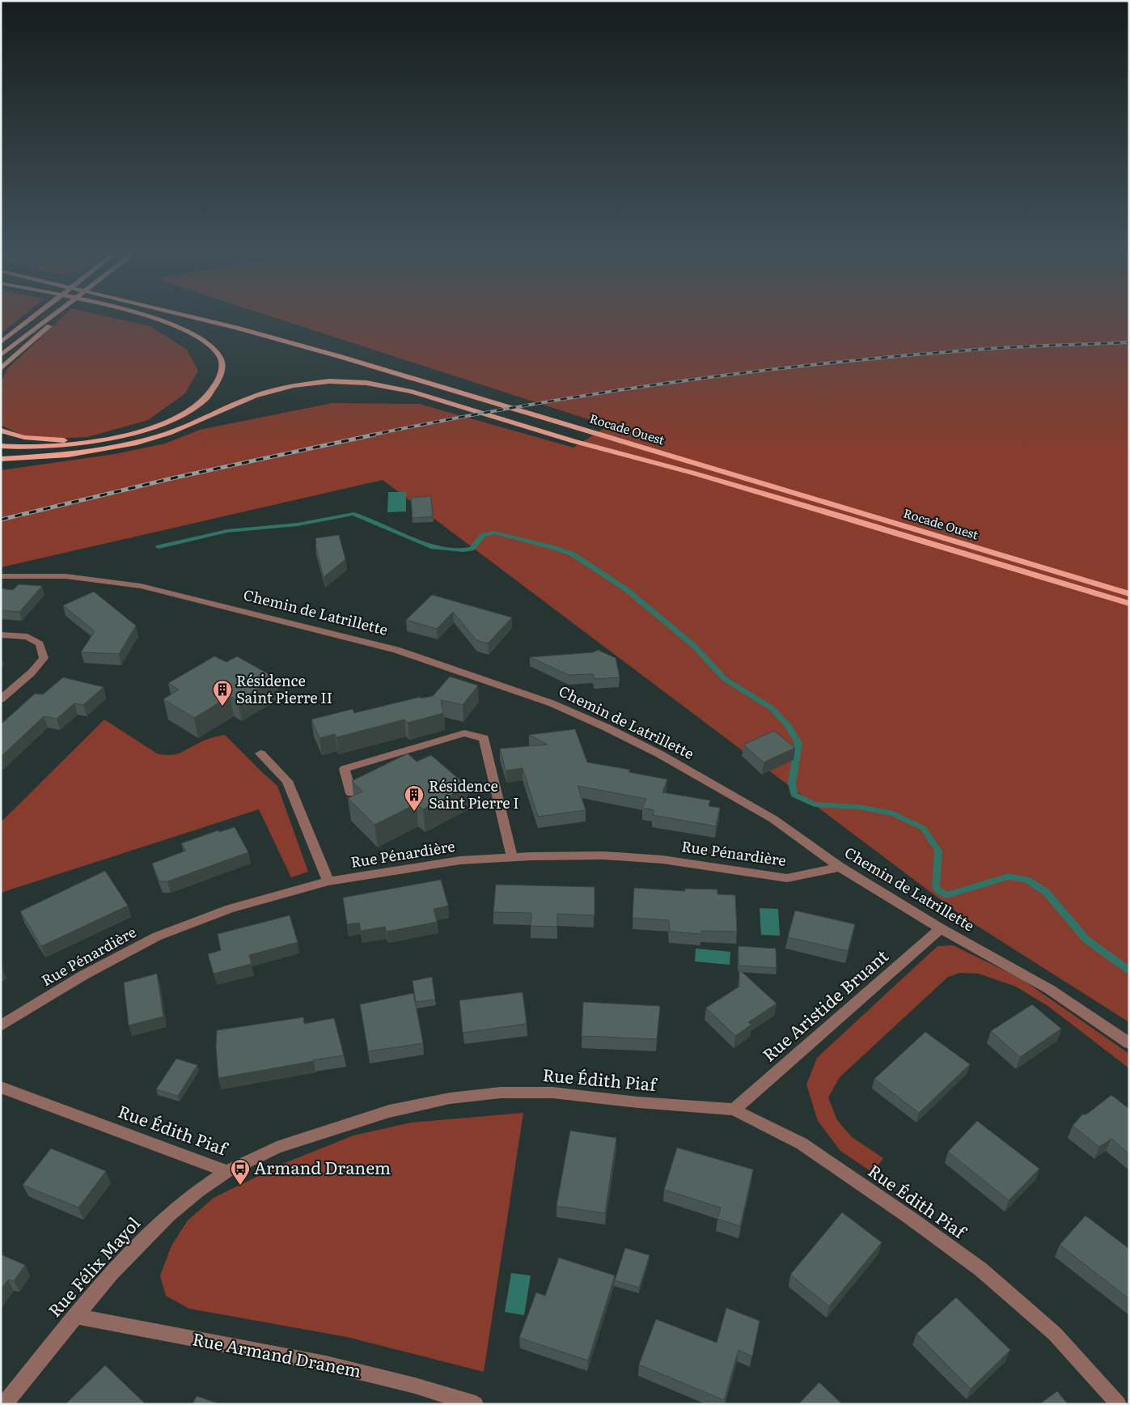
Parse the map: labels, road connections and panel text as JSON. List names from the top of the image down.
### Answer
{
  "streets": {
    "main road": ["Rocade Ouest"],
    "street": [
      "Chemin de Latrillette",
      "Rue Pénardière",
      "Rue Aristide Bruant",
      "Rue Édith Piaf",
      "Rue Félix Mayol",
      "Rue Armand Dranem"
    ]
  },
  "crossings": [
    ["Chemin de Latrillette", "Rue Pénardière"],
    ["Chemin de Latrillette", "Rue Aristide Bruant"],
    ["Rue Aristide Bruant", "Rue Édith Piaf"],
    ["Rue Édith Piaf", "Rue Félix Mayol"],
    ["Rue Félix Mayol", "Rue Armand Dranem"]
  ],
  "places": {
    "building": ["Résidence Saint Pierre II", "Résidence Saint Pierre I"],
    "bus stop": ["Armand Dranem"]
  }
}
